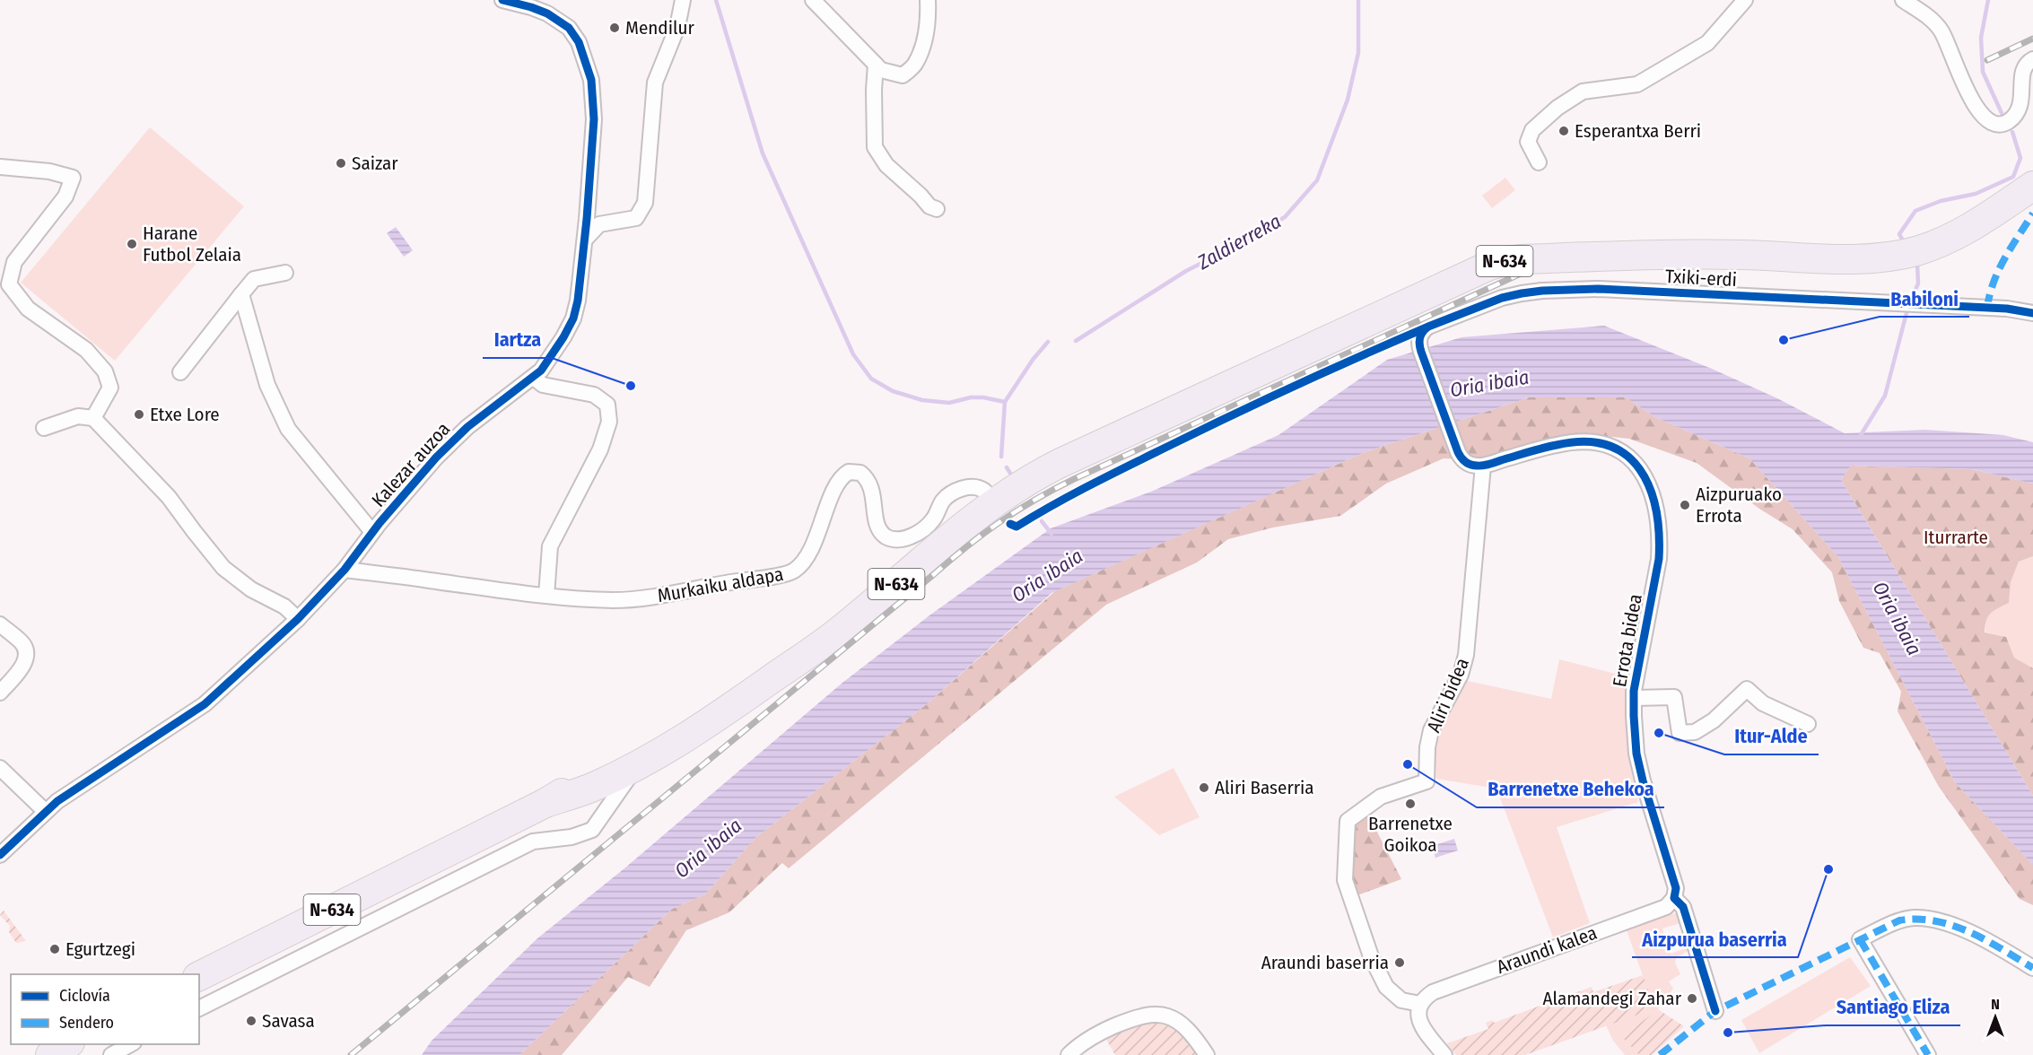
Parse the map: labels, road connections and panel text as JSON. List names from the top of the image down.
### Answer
{
  "streets": {
    "highway": ["N-634"],
    "street": [
      "Txiki-erdi",
      "Kalezar auzoa",
      "Murkaiku aldapa",
      "Errota bidea",
      "Aliri bidea",
      "Araundi kalea"
    ]
  },
  "crossings": [
    ["N-634", "Murkaiku aldapa"],
    ["Txiki-erdi", "Errota bidea"],
    ["Txiki-erdi", "Aliri bidea"],
    ["Kalezar auzoa", "Murkaiku aldapa"],
    ["Errota bidea", "Aliri bidea"],
    ["Errota bidea", "Araundi kalea"],
    ["Aliri bidea", "Araundi kalea"]
  ],
  "water": ["Zaldierreka", "Oria ibaia"],
  "parks": ["Iturrarte"],
  "places": [
    "Mendilur",
    "Esperantxa Berri",
    "Saizar",
    "Harane Futbol Zelaia",
    "Babiloni",
    "Iartza",
    "Etxe Lore",
    "Aizpuruako Errota",
    "Itur-Alde",
    "Barrenetxe Behekoa",
    "Aliri Baserria",
    "Barrenetxe Goikoa",
    "Aizpurua baserria",
    "Egurtzegi",
    "Araundi baserria",
    "Alamandegi Zahar",
    "Savasa",
    "Santiago Eliza"
  ],
  "legend": ["Ciclovía", "Sendero"],
  "north": "top"
}
